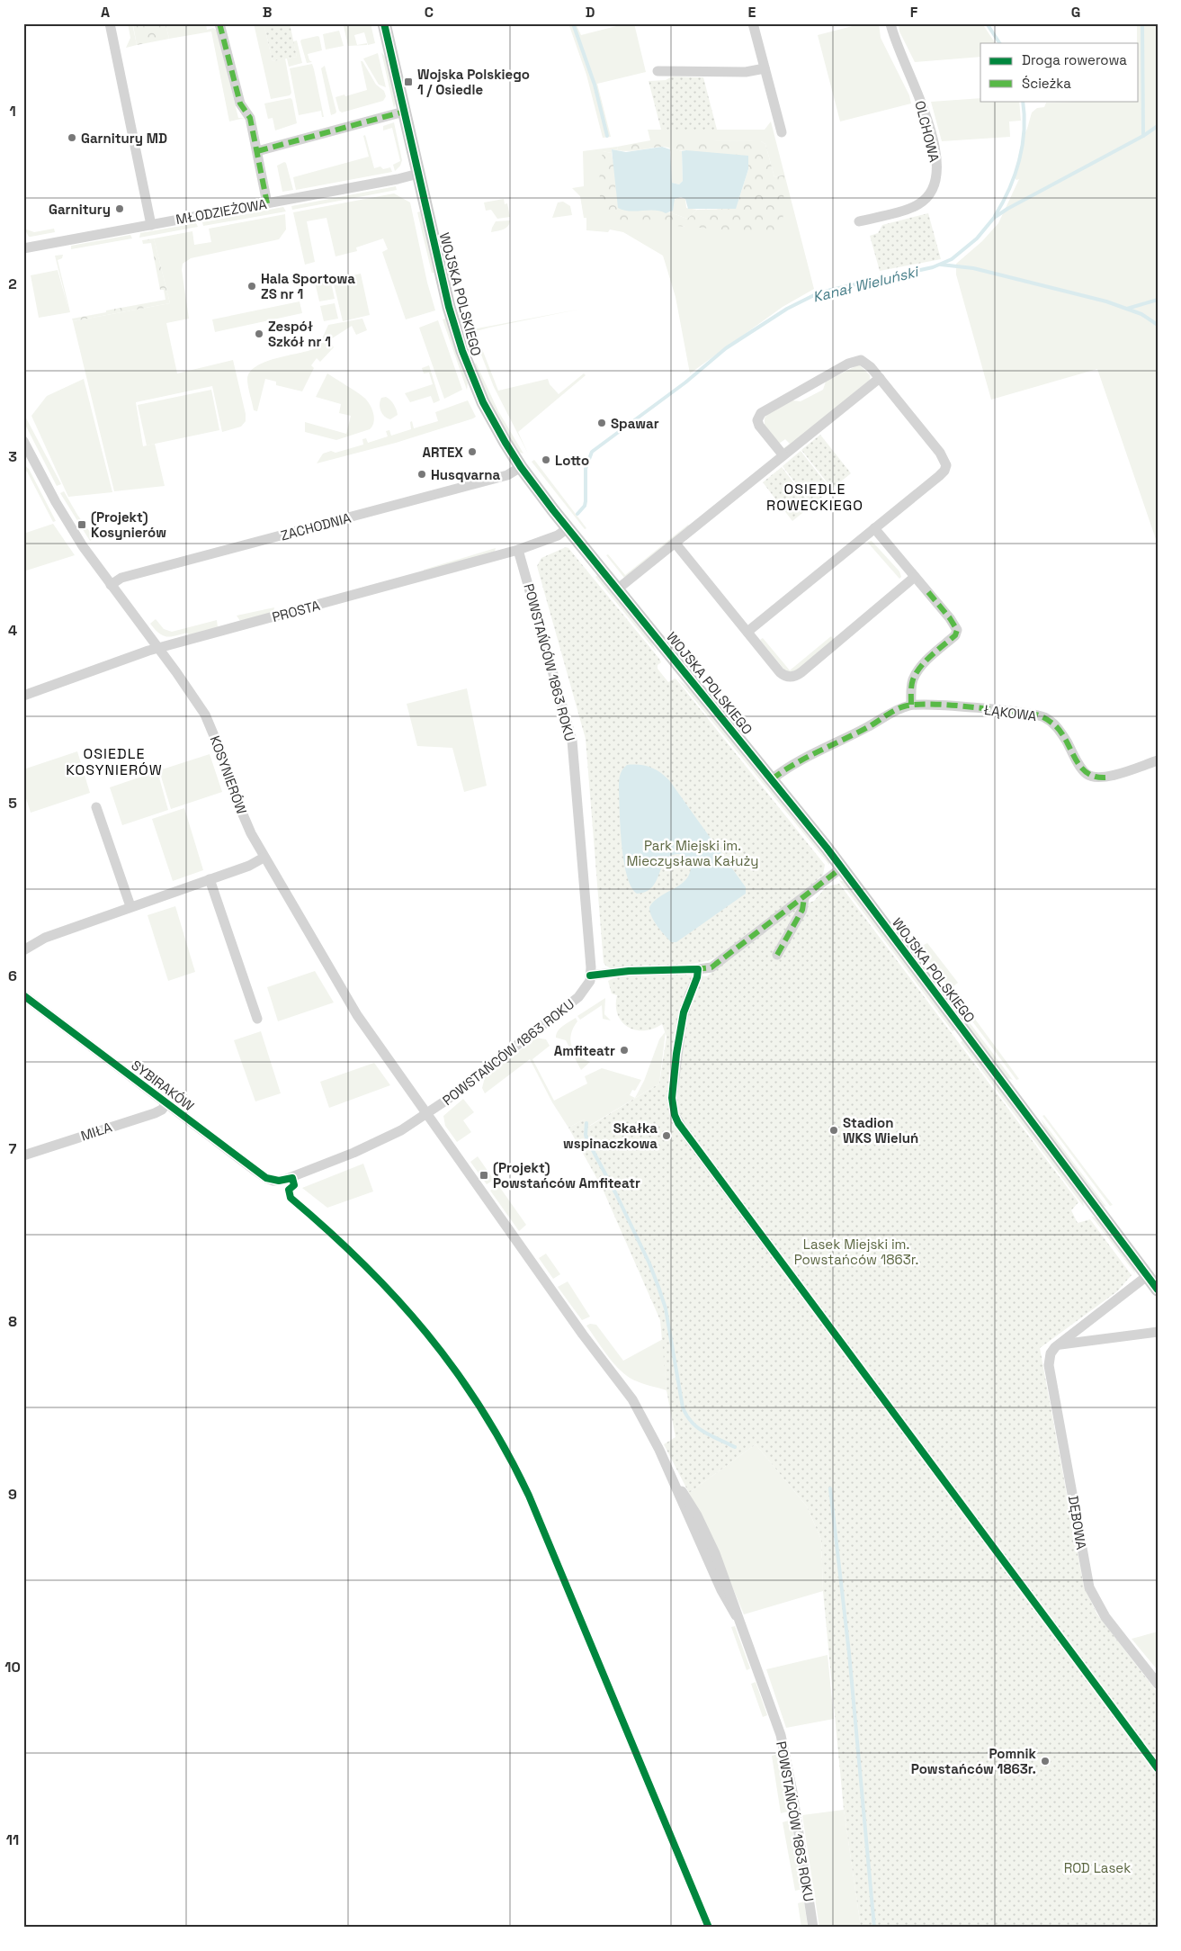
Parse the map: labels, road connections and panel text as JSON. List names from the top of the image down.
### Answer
{
  "streets": {
    "street": [
      "OLCHOWA",
      "MŁODZIEŻOWA",
      "WOJSKA POLSKIEGO",
      "ZACHODNIA",
      "PROSTA",
      "POWSTAŃCÓW 1863 ROKU",
      "ŁĄKOWA",
      "KOSYNIERÓW",
      "SYBIRAKÓW",
      "MIŁA",
      "DĘBOWA"
    ]
  },
  "crossings": [
    ["MŁODZIEŻOWA", "WOJSKA POLSKIEGO"],
    ["WOJSKA POLSKIEGO", "ZACHODNIA"],
    ["WOJSKA POLSKIEGO", "PROSTA"],
    ["WOJSKA POLSKIEGO", "ŁĄKOWA"],
    ["WOJSKA POLSKIEGO", "DĘBOWA"],
    ["ZACHODNIA", "KOSYNIERÓW"],
    ["PROSTA", "POWSTAŃCÓW 1863 ROKU"],
    ["PROSTA", "KOSYNIERÓW"],
    ["POWSTAŃCÓW 1863 ROKU", "KOSYNIERÓW"],
    ["POWSTAŃCÓW 1863 ROKU", "SYBIRAKÓW"],
    ["KOSYNIERÓW", "SYBIRAKÓW"],
    ["SYBIRAKÓW", "MIŁA"]
  ],
  "districts": ["OSIEDLE ROWECKIEGO", "OSIEDLE KOSYNIERÓW"],
  "water": ["Kanał Wieluński"],
  "parks": ["Park Miejski im. Mieczysława Kałuży", "Lasek Miejski im. Powstańców 1863r.", "ROD Lasek"],
  "places": {
    "transit": ["Wojska Polskiego 1 / Osiedle", "(Projekt) Kosynierów", "(Projekt) Powstańców Amfiteatr"],
    "other": [
      "Garnitury MD",
      "Garnitury",
      "Hala Sportowa ZS nr 1",
      "Zespół Szkół nr 1",
      "Spawar",
      "ARTEX",
      "Lotto",
      "Husqvarna",
      "Amfiteatr",
      "Stadion WKS Wieluń",
      "Skałka wspinaczkowa",
      "Pomnik Powstańców 1863r."
    ]
  },
  "legend": ["Droga rowerowa", "Ścieżka"],
  "grid": {
    "columns": [
      "A",
      "B",
      "C",
      "D",
      "E",
      "F",
      "G"
    ],
    "rows": [
      "1",
      "2",
      "3",
      "4",
      "5",
      "6",
      "7",
      "8",
      "9",
      "10",
      "11"
    ]
  }
}
